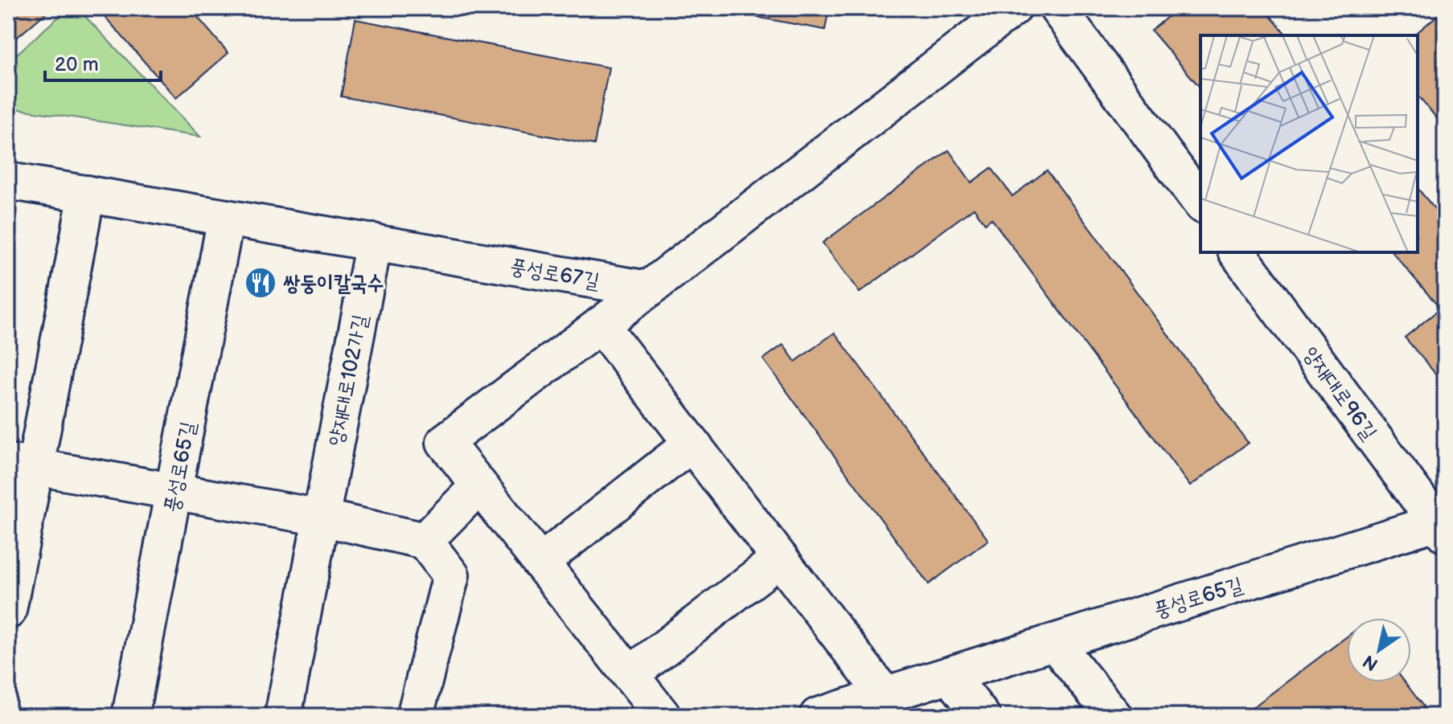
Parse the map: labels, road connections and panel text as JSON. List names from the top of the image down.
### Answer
{
  "streets": {
    "street": [
      "풍성로67길",
      "양재대로102가길",
      "양재대로96길",
      "풍성로65길"
    ]
  },
  "crossings": [
    ["풍성로67길", "양재대로102가길"],
    ["풍성로67길", "풍성로65길"],
    ["양재대로96길", "풍성로65길"]
  ],
  "places": {
    "restaurant": ["쌍둥이칼국수"]
  },
  "scale_bar": "20 m",
  "north": "bottom left"
}
